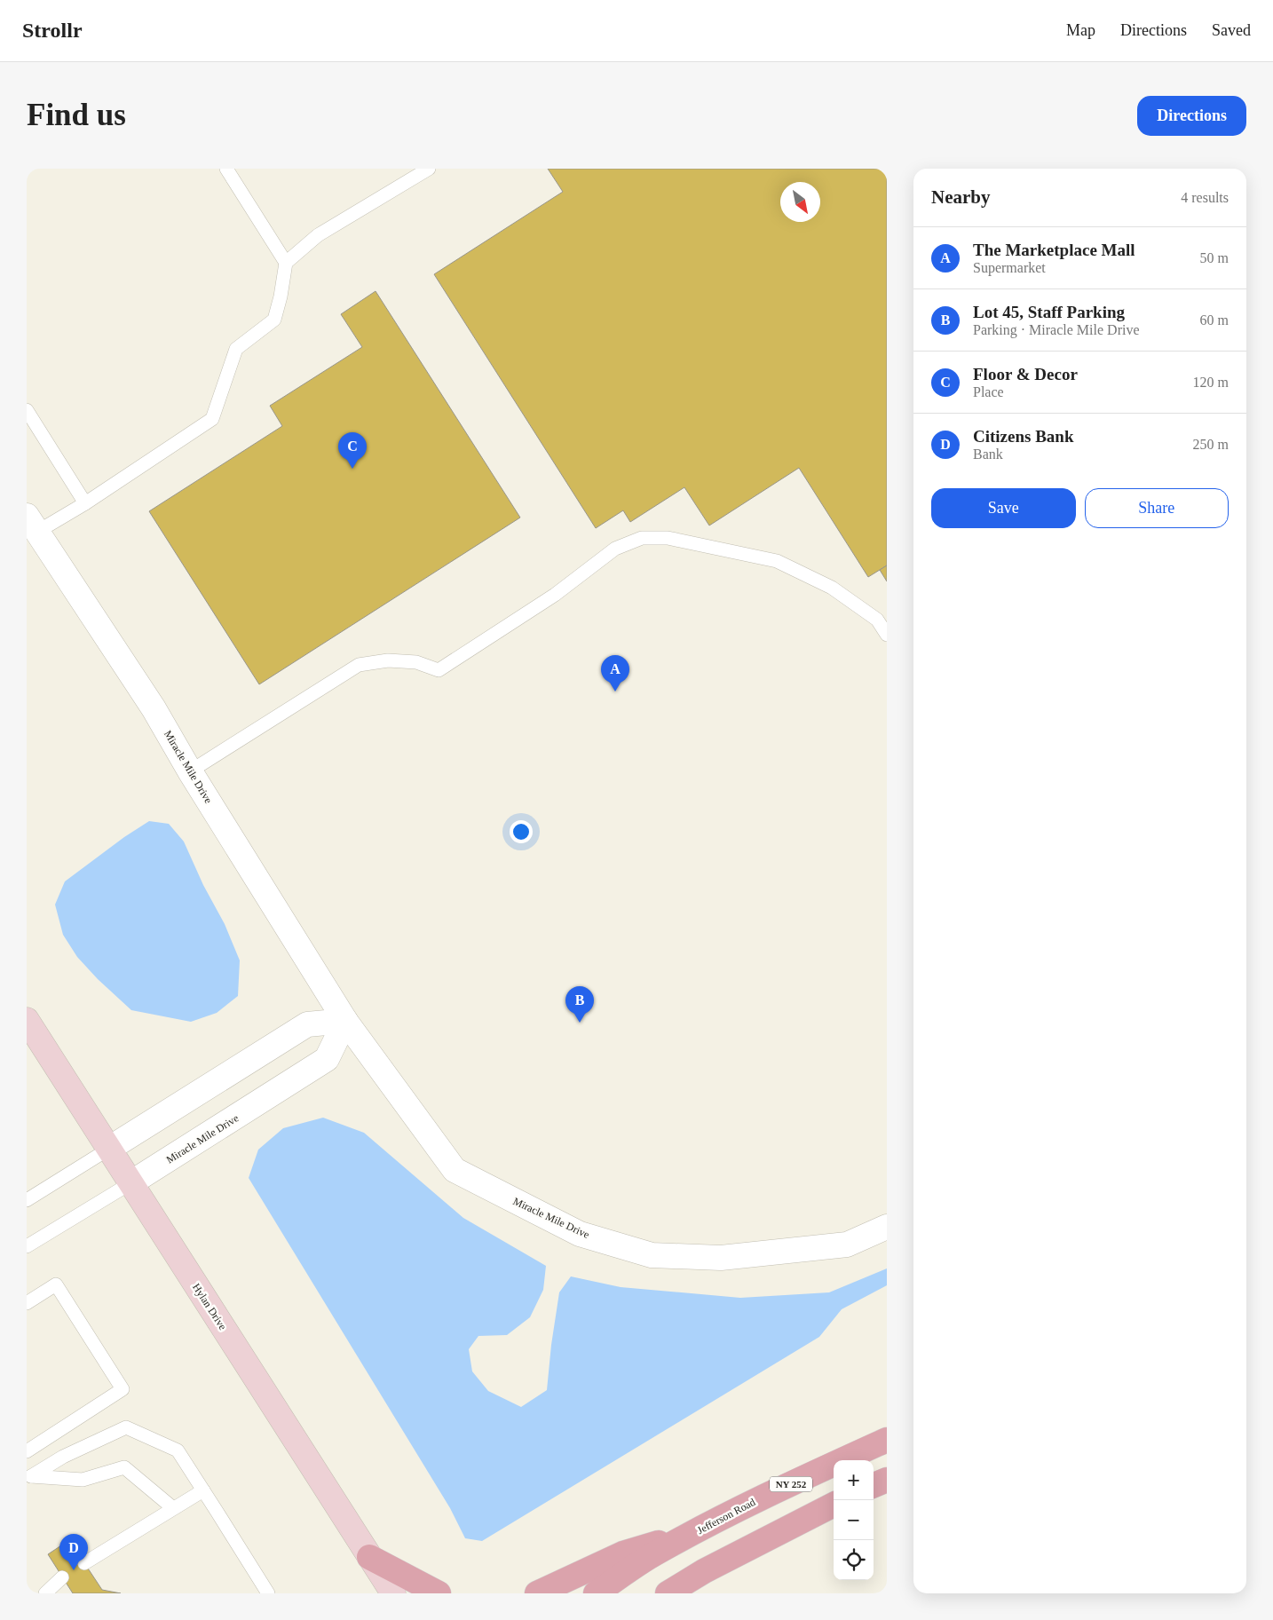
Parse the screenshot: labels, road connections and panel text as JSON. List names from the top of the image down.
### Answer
{
  "streets": {
    "main road": ["Hylan Drive", "NY 252", "Jefferson Road"],
    "street": ["Miracle Mile Drive"]
  },
  "crossings": [
    ["Miracle Mile Drive", "Hylan Drive"]
  ],
  "north": "bottom right",
  "page": {
    "header": "Strollr",
    "nav": ["Map", "Directions", "Saved"],
    "buttons": [
      "Directions",
      ["Save", "Share"]
    ],
    "title": "Find us",
    "heading": ["Nearby", "4 results"],
    "list": [
      {
        "mark": "A",
        "name": "The Marketplace Mall",
        "note": "Supermarket",
        "value": "50 m"
      },
      {
        "mark": "B",
        "name": "Lot 45, Staff Parking",
        "note": "Parking · Miracle Mile Drive",
        "value": "60 m"
      },
      {
        "mark": "C",
        "name": "Floor & Decor",
        "note": "Place",
        "value": "120 m"
      },
      {
        "mark": "D",
        "name": "Citizens Bank",
        "note": "Bank",
        "value": "250 m"
      }
    ],
    "pins": [
      "C",
      "A",
      "B",
      "D"
    ],
    "map_buttons": ["+", "−"]
  }
}
